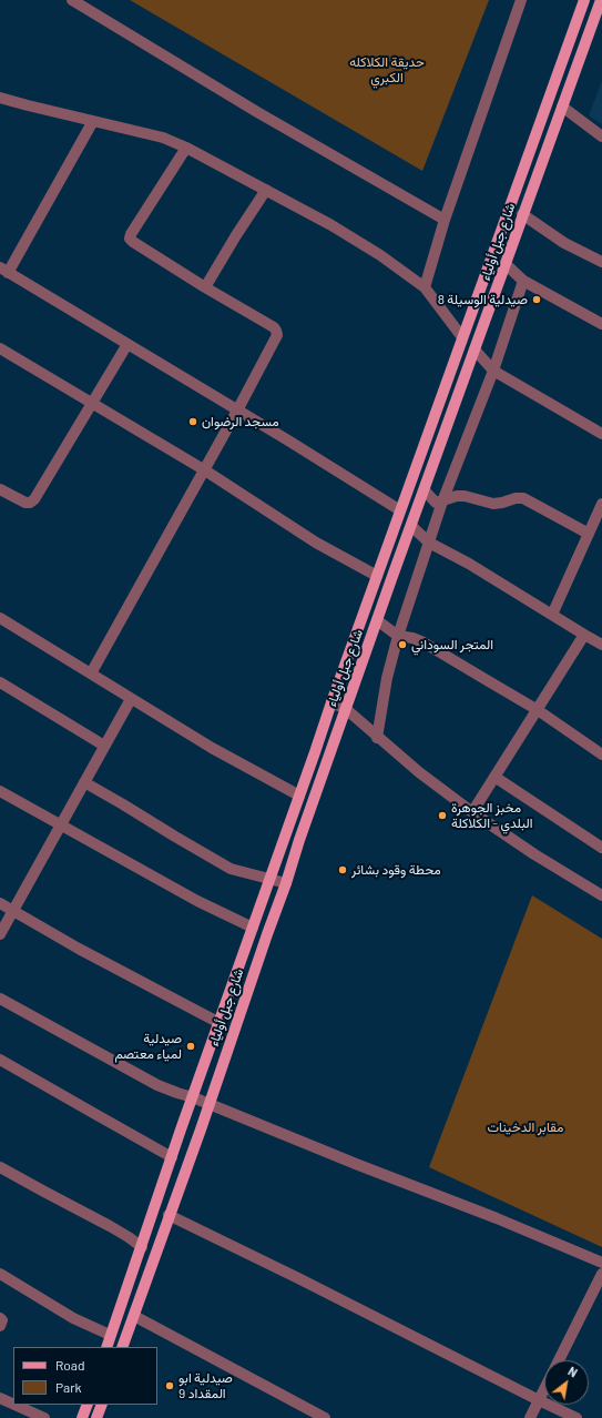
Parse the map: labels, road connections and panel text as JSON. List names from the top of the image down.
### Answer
{
  "streets": {
    "main road": ["شارع جبل أولياء"]
  },
  "parks": ["حديقة الكلاكله الكبري", "مقابر الدخينات"],
  "places": [
    "صيدلية الوسيلة 8",
    "مسجد الرضوان",
    "المتجر السوداني",
    "مخبز الجوهرة البلدي - الكلاكلة",
    "محطة وقود بشائر",
    "صيدلية لمياء معتصم",
    "صيدلية ابو المقداد 9"
  ],
  "legend": ["Road", "Park"],
  "north": "top right"
}
